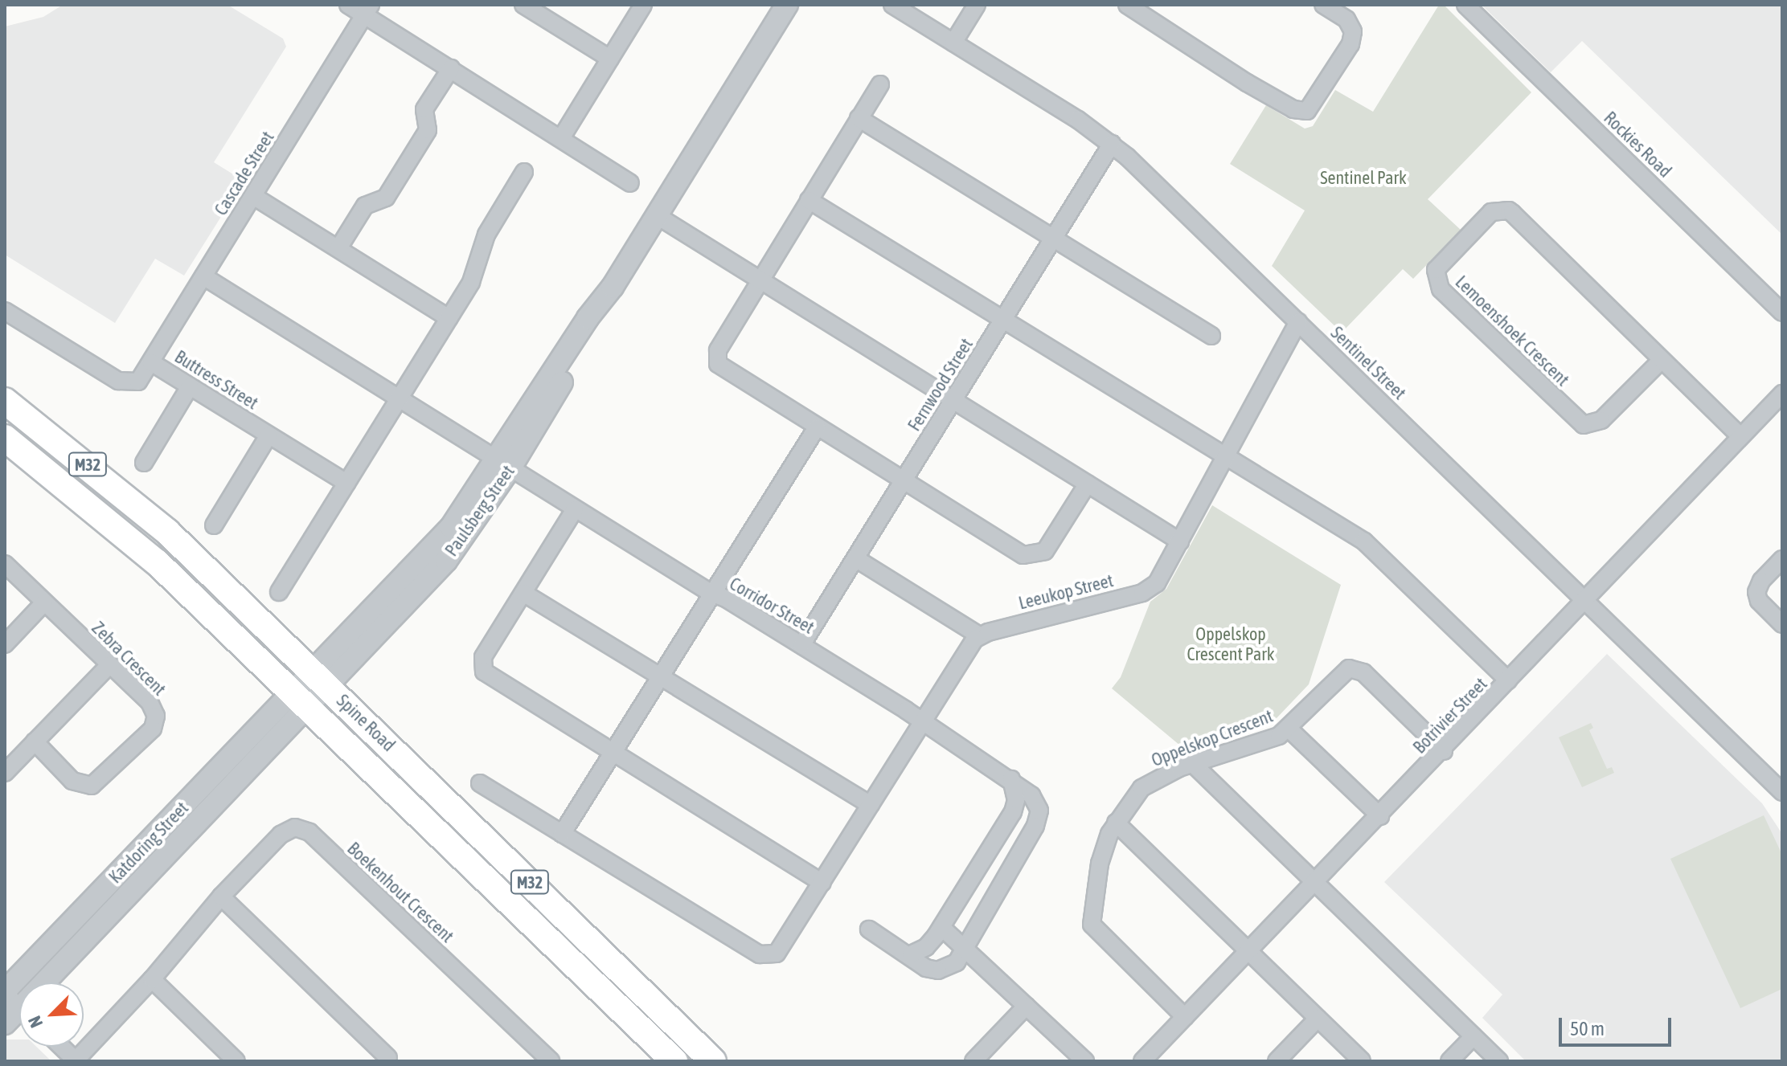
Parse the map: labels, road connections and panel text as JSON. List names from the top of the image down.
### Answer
{
  "streets": {
    "main road": ["M32", "Spine Road"],
    "street": [
      "Rockies Road",
      "Cascade Street",
      "Lemoenshoek Crescent",
      "Sentinel Street",
      "Buttress Street",
      "Fernwood Street",
      "Paulsberg Street",
      "Leeukop Street",
      "Corridor Street",
      "Zebra Crescent",
      "Botrivier Street",
      "Oppelskop Crescent",
      "Katdoring Street",
      "Boekenhout Crescent"
    ]
  },
  "crossings": [
    ["Cascade Street", "Buttress Street"],
    ["Cascade Street", "Corridor Street"],
    ["Lemoenshoek Crescent", "Botrivier Street"],
    ["Sentinel Street", "Fernwood Street"],
    ["Sentinel Street", "Leeukop Street"],
    ["Sentinel Street", "Botrivier Street"],
    ["Fernwood Street", "Corridor Street"],
    ["Paulsberg Street", "Corridor Street"],
    ["Paulsberg Street", "Spine Road"],
    ["Paulsberg Street", "Katdoring Street"],
    ["Botrivier Street", "Oppelskop Crescent"],
    ["Spine Road", "Katdoring Street"]
  ],
  "parks": ["Sentinel Park", "Oppelskop Crescent Park"],
  "scale_bar": "50 m",
  "north": "bottom left"
}
